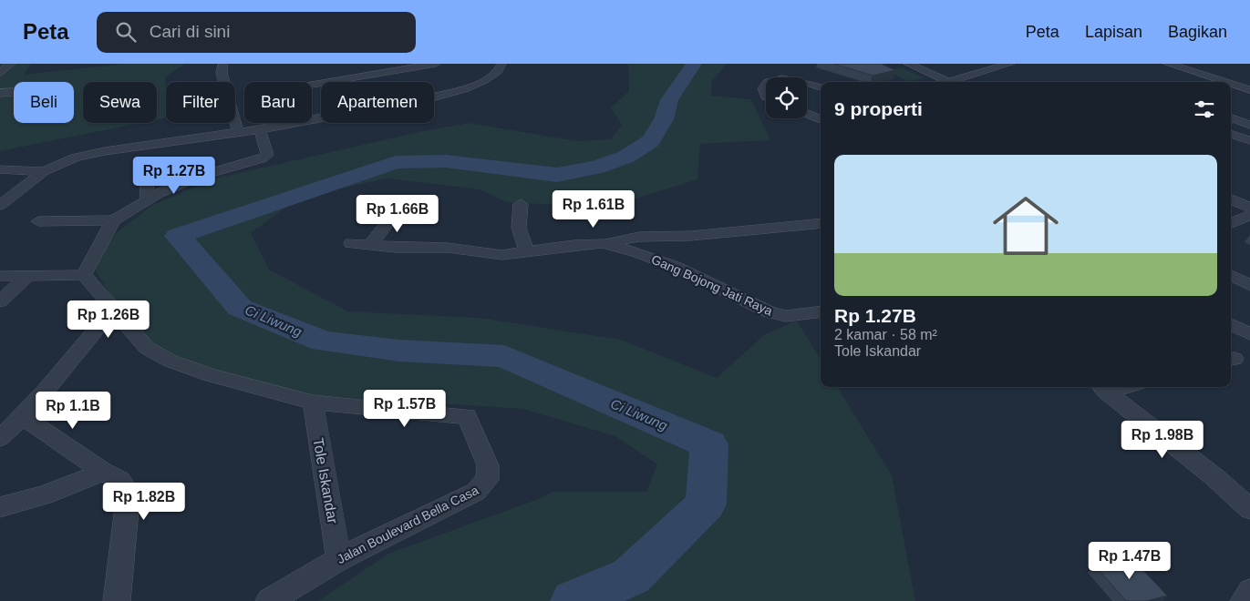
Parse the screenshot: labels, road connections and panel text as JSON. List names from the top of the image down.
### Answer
{
  "streets": {
    "street": ["Gang Bojong Jati Raya", "Tole Iskandar", "Jalan Boulevard Bella Casa"]
  },
  "crossings": [
    ["Tole Iskandar", "Jalan Boulevard Bella Casa"]
  ],
  "water": ["Ci Liwung"],
  "page": {
    "header": "Peta",
    "search": "Cari di sini",
    "nav": ["Peta", "Lapisan", "Bagikan"],
    "chip": [
      "Beli",
      "Sewa",
      "Filter",
      "Baru",
      "Apartemen"
    ],
    "heading": "9 properti",
    "list": [
      {
        "name": "Rp 1.27B",
        "note": "2 kamar · 58 m² · Tole Iskandar"
      }
    ],
    "price": [
      "Rp 1.27B",
      "Rp 1.61B",
      "Rp 1.66B",
      "Rp 1.26B",
      "Rp 1.57B",
      "Rp 1.1B",
      "Rp 1.98B",
      "Rp 1.82B",
      "Rp 1.47B"
    ]
  }
}
